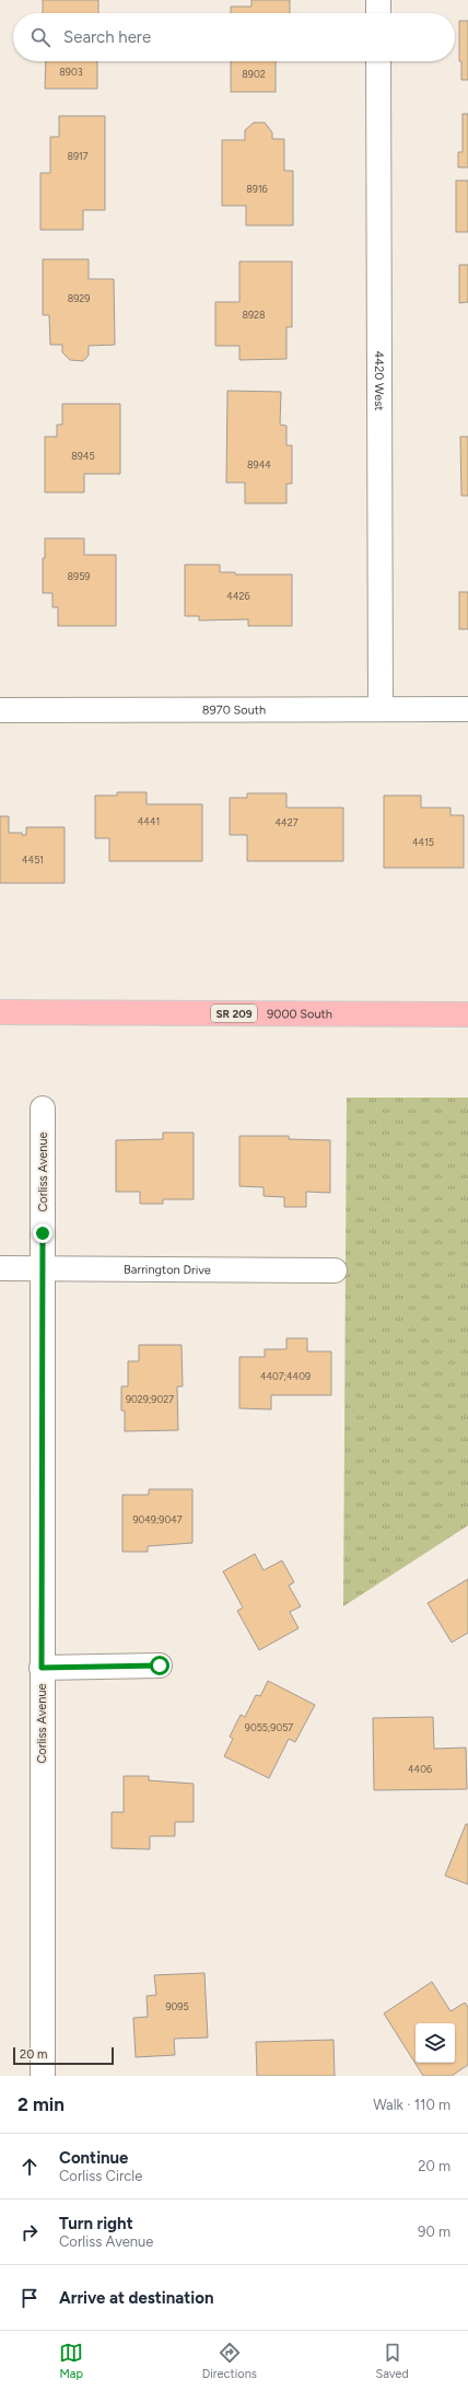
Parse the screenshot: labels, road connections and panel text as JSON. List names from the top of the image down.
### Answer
{
  "streets": {
    "main road": ["SR 209", "9000 South"],
    "street": [
      "4420 West",
      "8970 South",
      "Corliss Avenue",
      "Barrington Drive"
    ]
  },
  "crossings": [
    ["4420 West", "8970 South"],
    ["Corliss Avenue", "Barrington Drive"]
  ],
  "house_numbers": [
    "8903",
    "8902",
    "8917",
    "8916",
    "8929",
    "8928",
    "8945",
    "8944",
    "8959",
    "4426",
    "4441",
    "4427",
    "4415",
    "4451",
    "4407;4409",
    "9029;9027",
    "9049;9047",
    "9055;9057",
    "4406",
    "9095"
  ],
  "scale_bar": "20 m",
  "page": {
    "search": "Search here",
    "scale": "20 m",
    "heading": ["2 min", "Walk · 110 m"],
    "list": [
      ["Continue", "Corliss Circle", "20 m"],
      ["Turn right", "Corliss Avenue", "90 m"],
      "Arrive at destination"
    ],
    "nav": ["Map", "Directions", "Saved"]
  }
}
